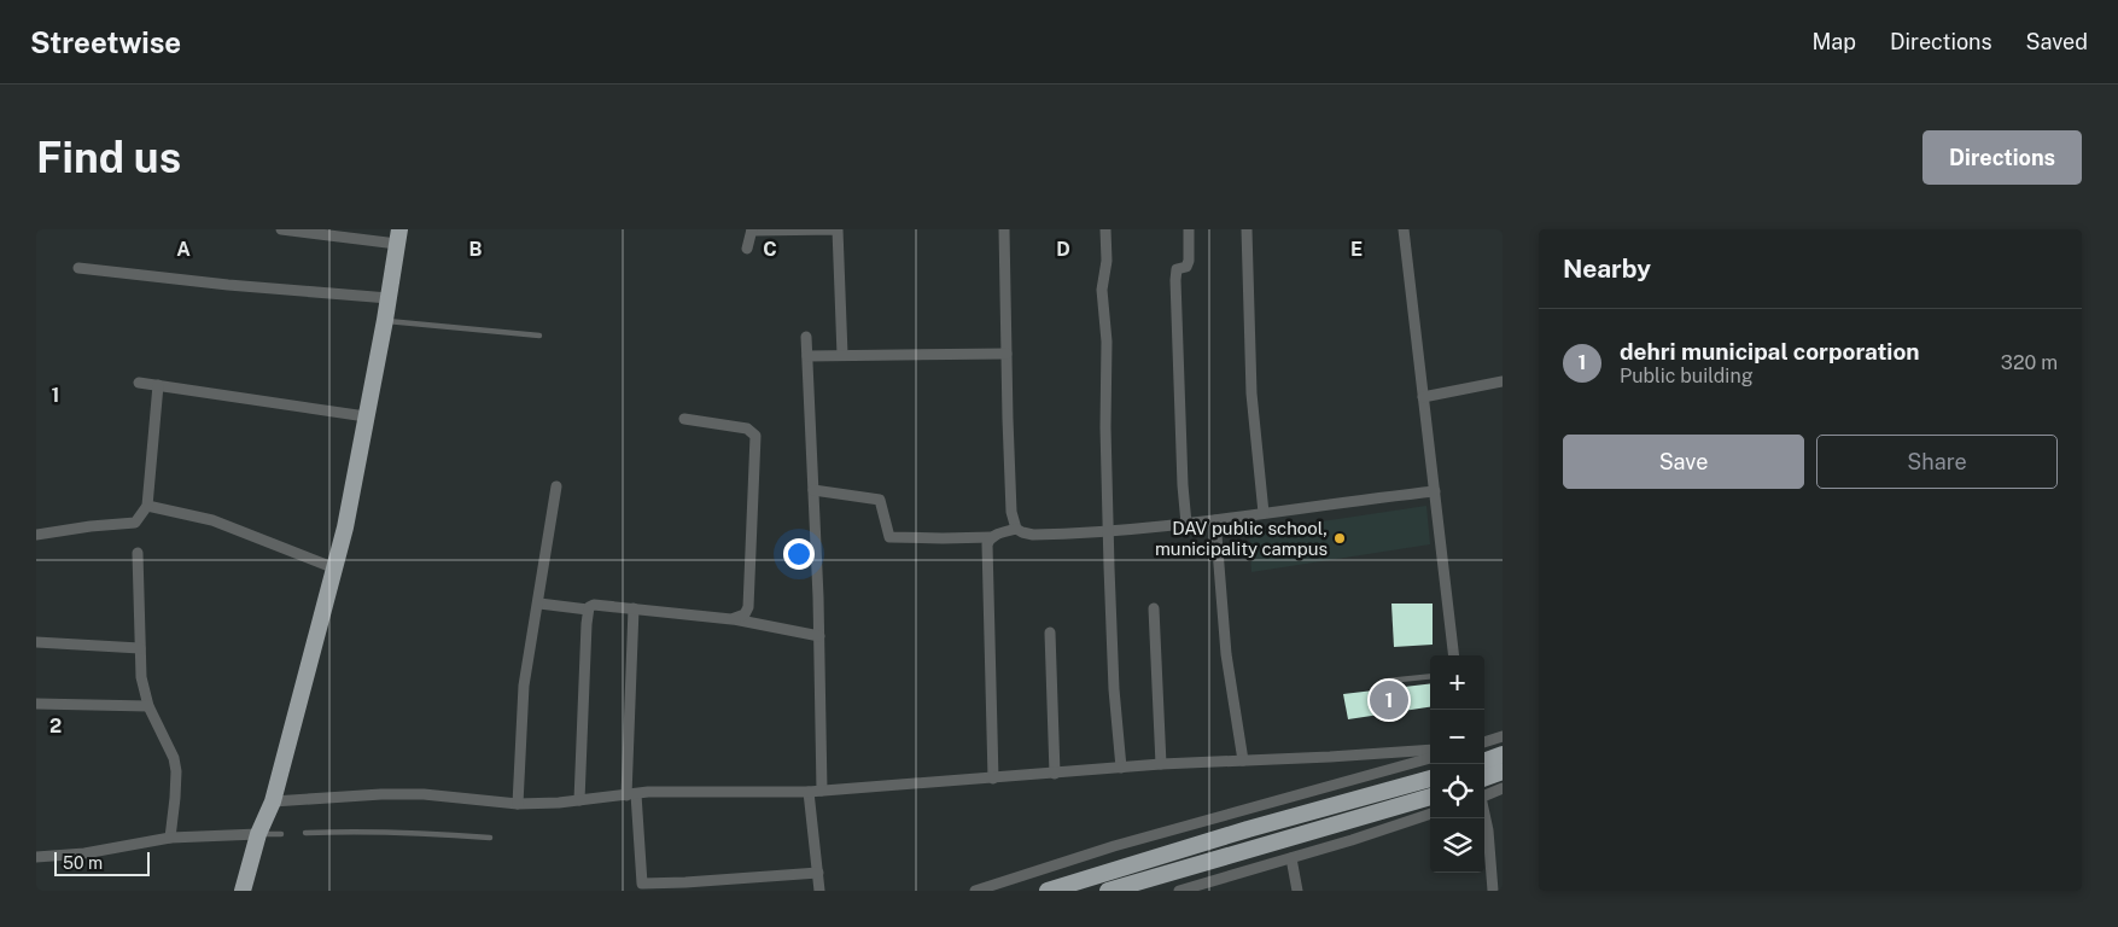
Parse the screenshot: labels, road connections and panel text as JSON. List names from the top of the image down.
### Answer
{
  "places": ["DAV public school, municipality campus"],
  "scale_bar": "50 m",
  "page": {
    "header": "Streetwise",
    "nav": ["Map", "Directions", "Saved"],
    "buttons": [
      "Directions",
      ["Save", "Share"]
    ],
    "title": "Find us",
    "heading": "Nearby",
    "list": [
      {
        "mark": "1",
        "name": "dehri municipal corporation",
        "note": "Public building",
        "value": "320 m"
      }
    ],
    "map_buttons": ["+", "−"],
    "pins": "1",
    "scale": "50 m"
  },
  "grid": {
    "columns": [
      "A",
      "B",
      "C",
      "D",
      "E"
    ],
    "rows": ["1", "2"]
  }
}
